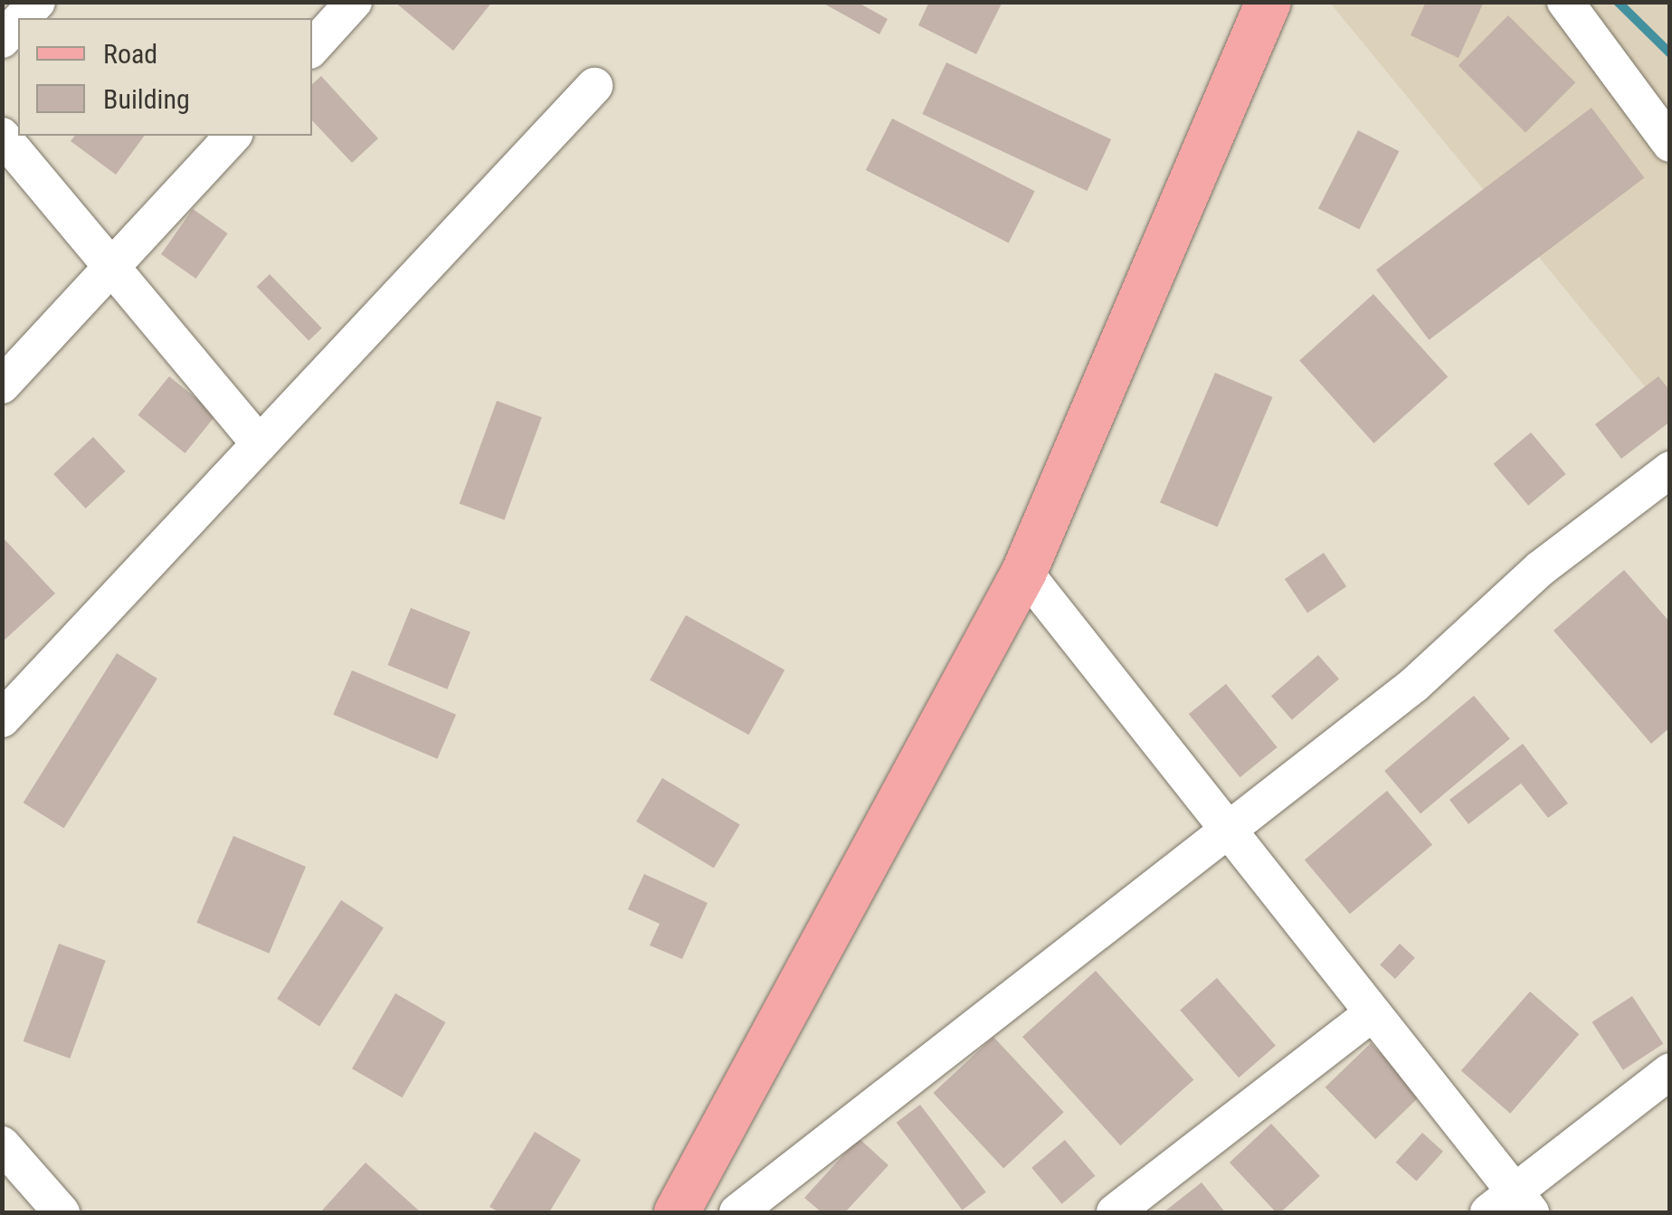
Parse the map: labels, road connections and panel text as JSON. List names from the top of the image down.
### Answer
{
  "legend": ["Road", "Building"]
}
